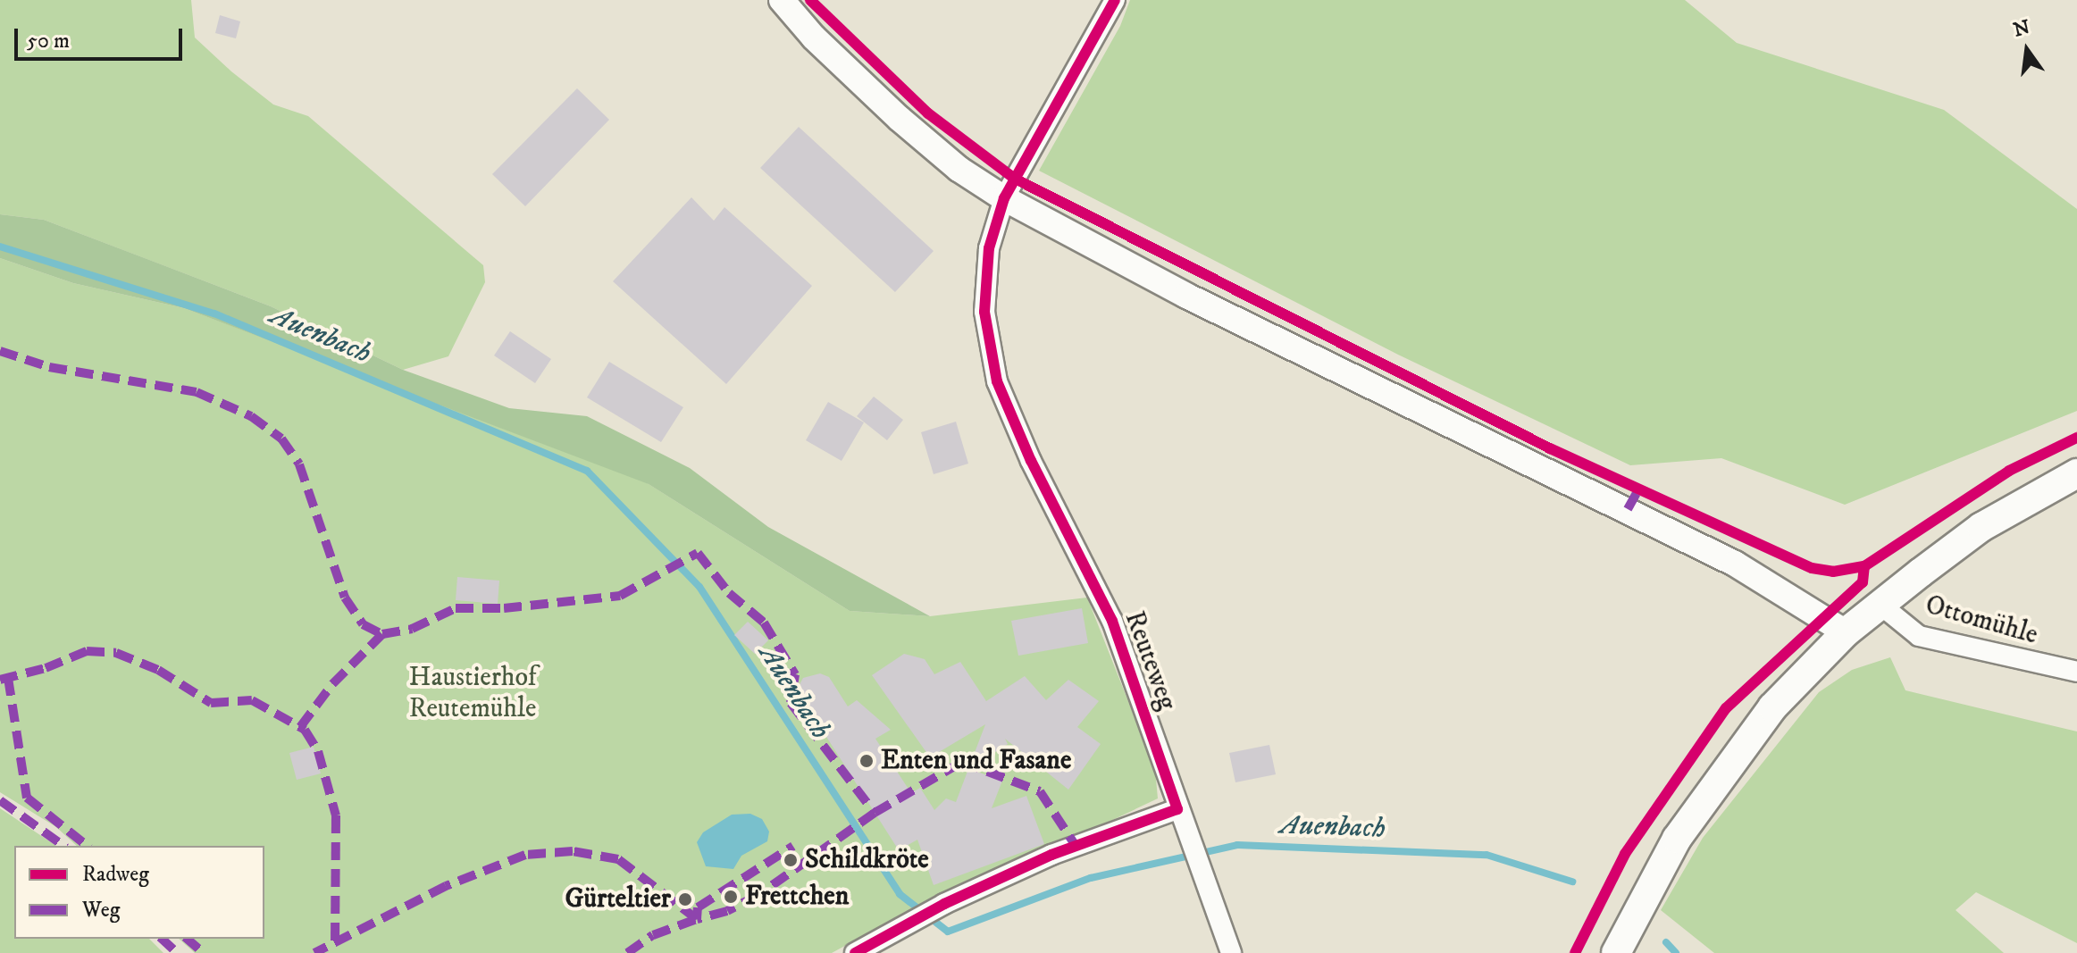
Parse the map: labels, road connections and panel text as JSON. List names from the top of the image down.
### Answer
{
  "streets": {
    "street": ["Ottomühle", "Reuteweg"]
  },
  "water": ["Auenbach"],
  "parks": ["Haustierhof Reutemühle"],
  "places": [
    "Enten und Fasane",
    "Schildkröte",
    "Frettchen",
    "Gürteltier"
  ],
  "legend": ["Radweg", "Weg"],
  "scale_bar": "50 m",
  "north": "top"
}
